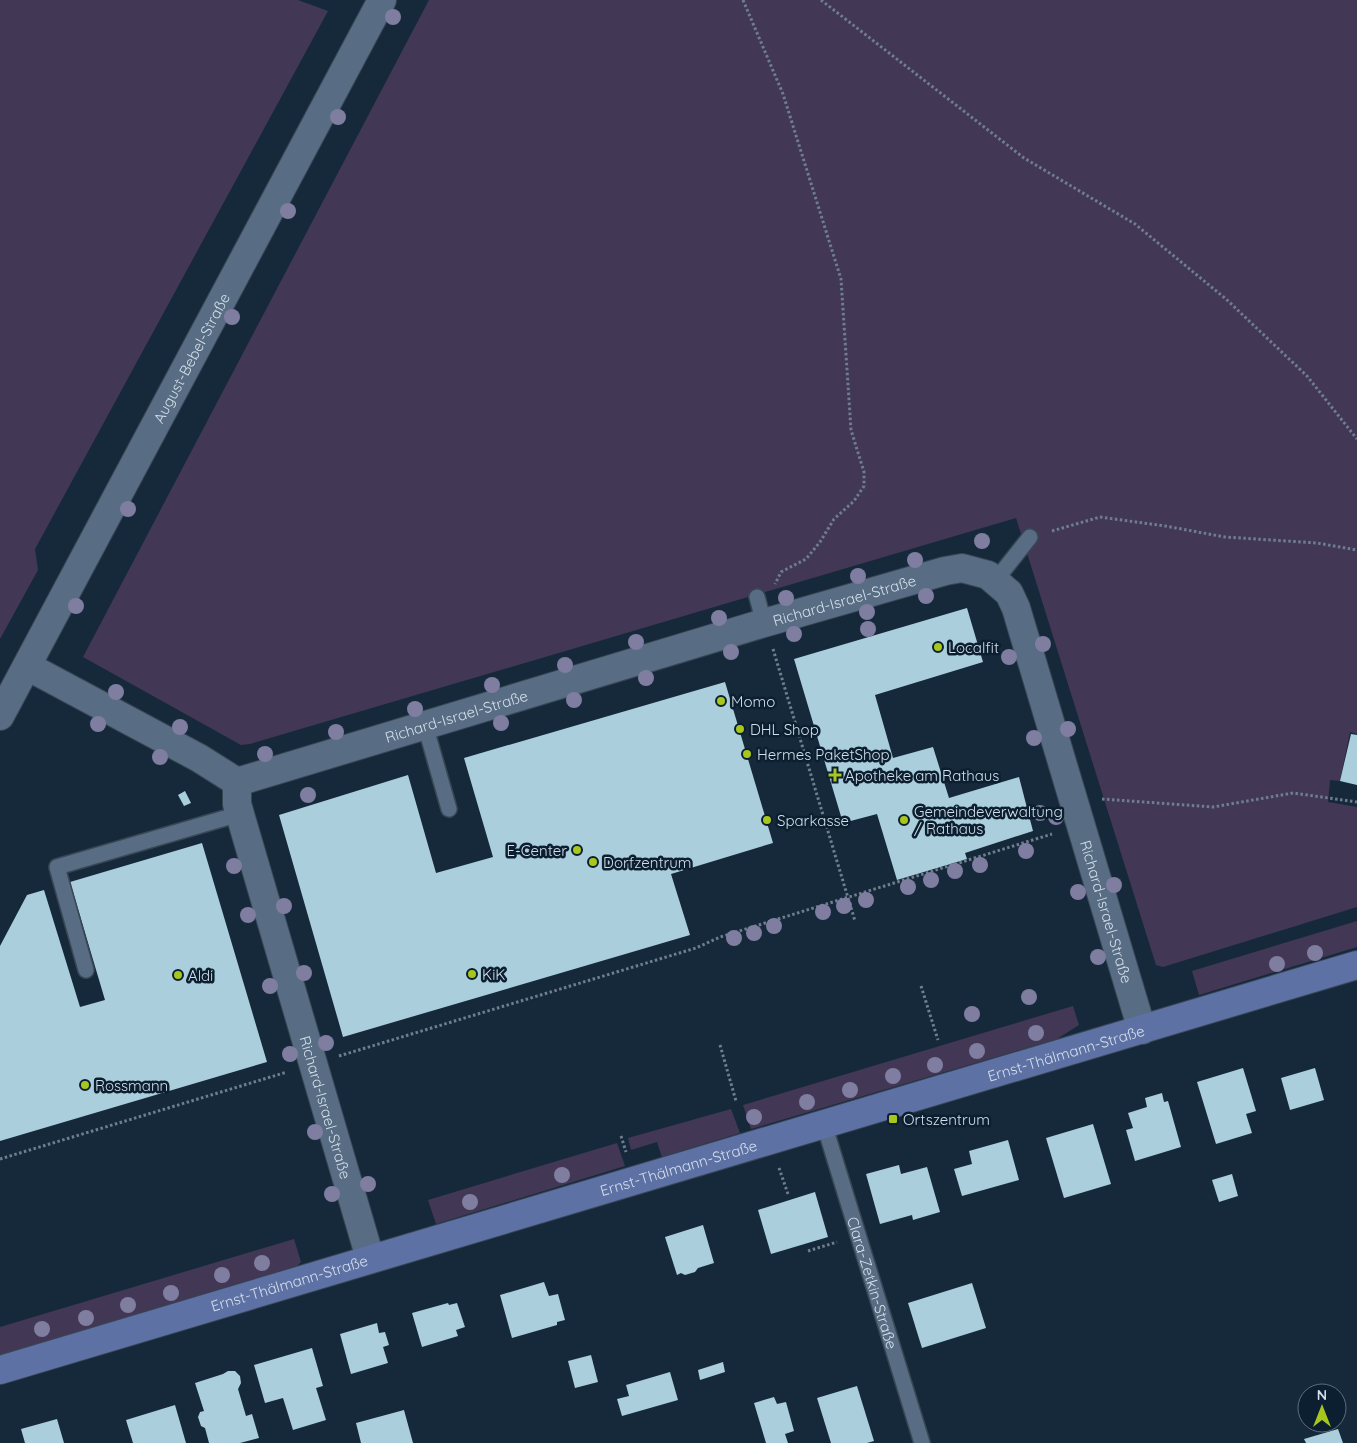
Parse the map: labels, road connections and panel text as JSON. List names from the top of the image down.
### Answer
{
  "streets": {
    "street": ["August-Bebel-Straße", "Richard-Israel-Straße", "Ernst-Thälmann-Straße"],
    "lane": ["Clara-Zetkin-Straße"]
  },
  "crossings": [
    ["Richard-Israel-Straße", "Ernst-Thälmann-Straße"],
    ["Ernst-Thälmann-Straße", "Clara-Zetkin-Straße"]
  ],
  "places": {
    "other": [
      "Localfit",
      "Momo",
      "DHL Shop",
      "Hermes PaketShop",
      "Sparkasse",
      "Gemeindeverwaltung / Rathaus",
      "E-Center",
      "Dorfzentrum",
      "KiK",
      "Aldi",
      "Rossmann"
    ],
    "health": ["Apotheke am Rathaus"],
    "transit": ["Ortszentrum"]
  },
  "north": "top"
}
